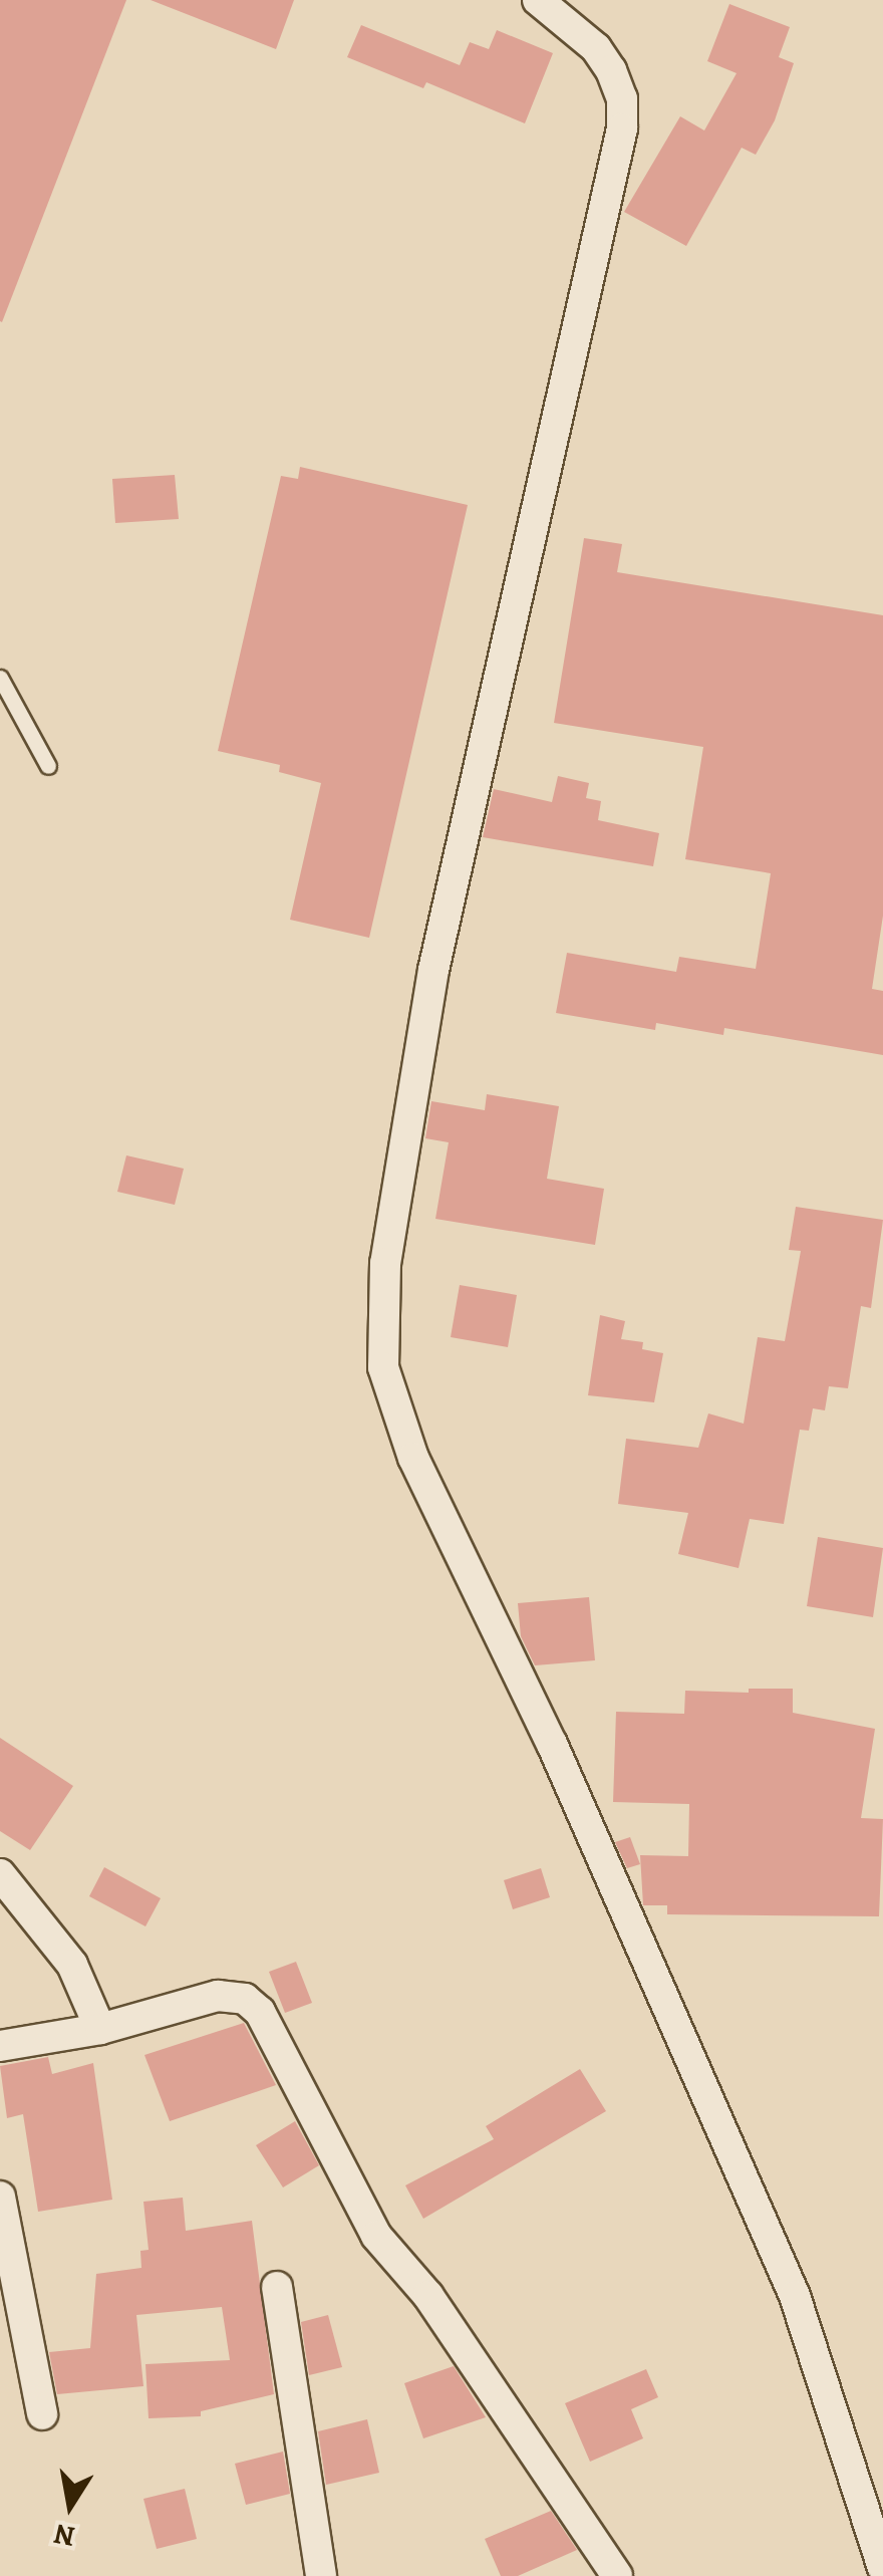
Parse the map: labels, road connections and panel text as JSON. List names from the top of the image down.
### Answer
{
  "north": "bottom"
}
